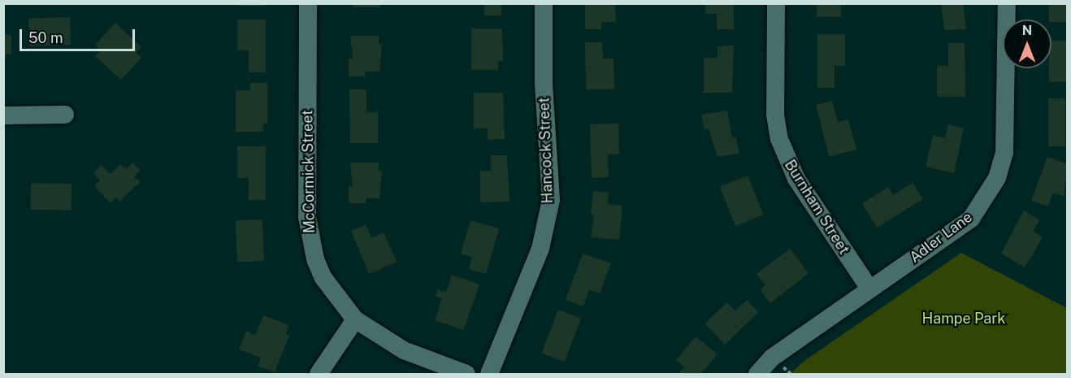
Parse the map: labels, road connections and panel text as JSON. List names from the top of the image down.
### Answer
{
  "streets": {
    "street": [
      "Hancock Street",
      "McCormick Street",
      "Burnham Street",
      "Adler Lane"
    ]
  },
  "crossings": [
    ["Burnham Street", "Adler Lane"]
  ],
  "parks": ["Hampe Park"],
  "scale_bar": "50 m",
  "north": "top"
}
